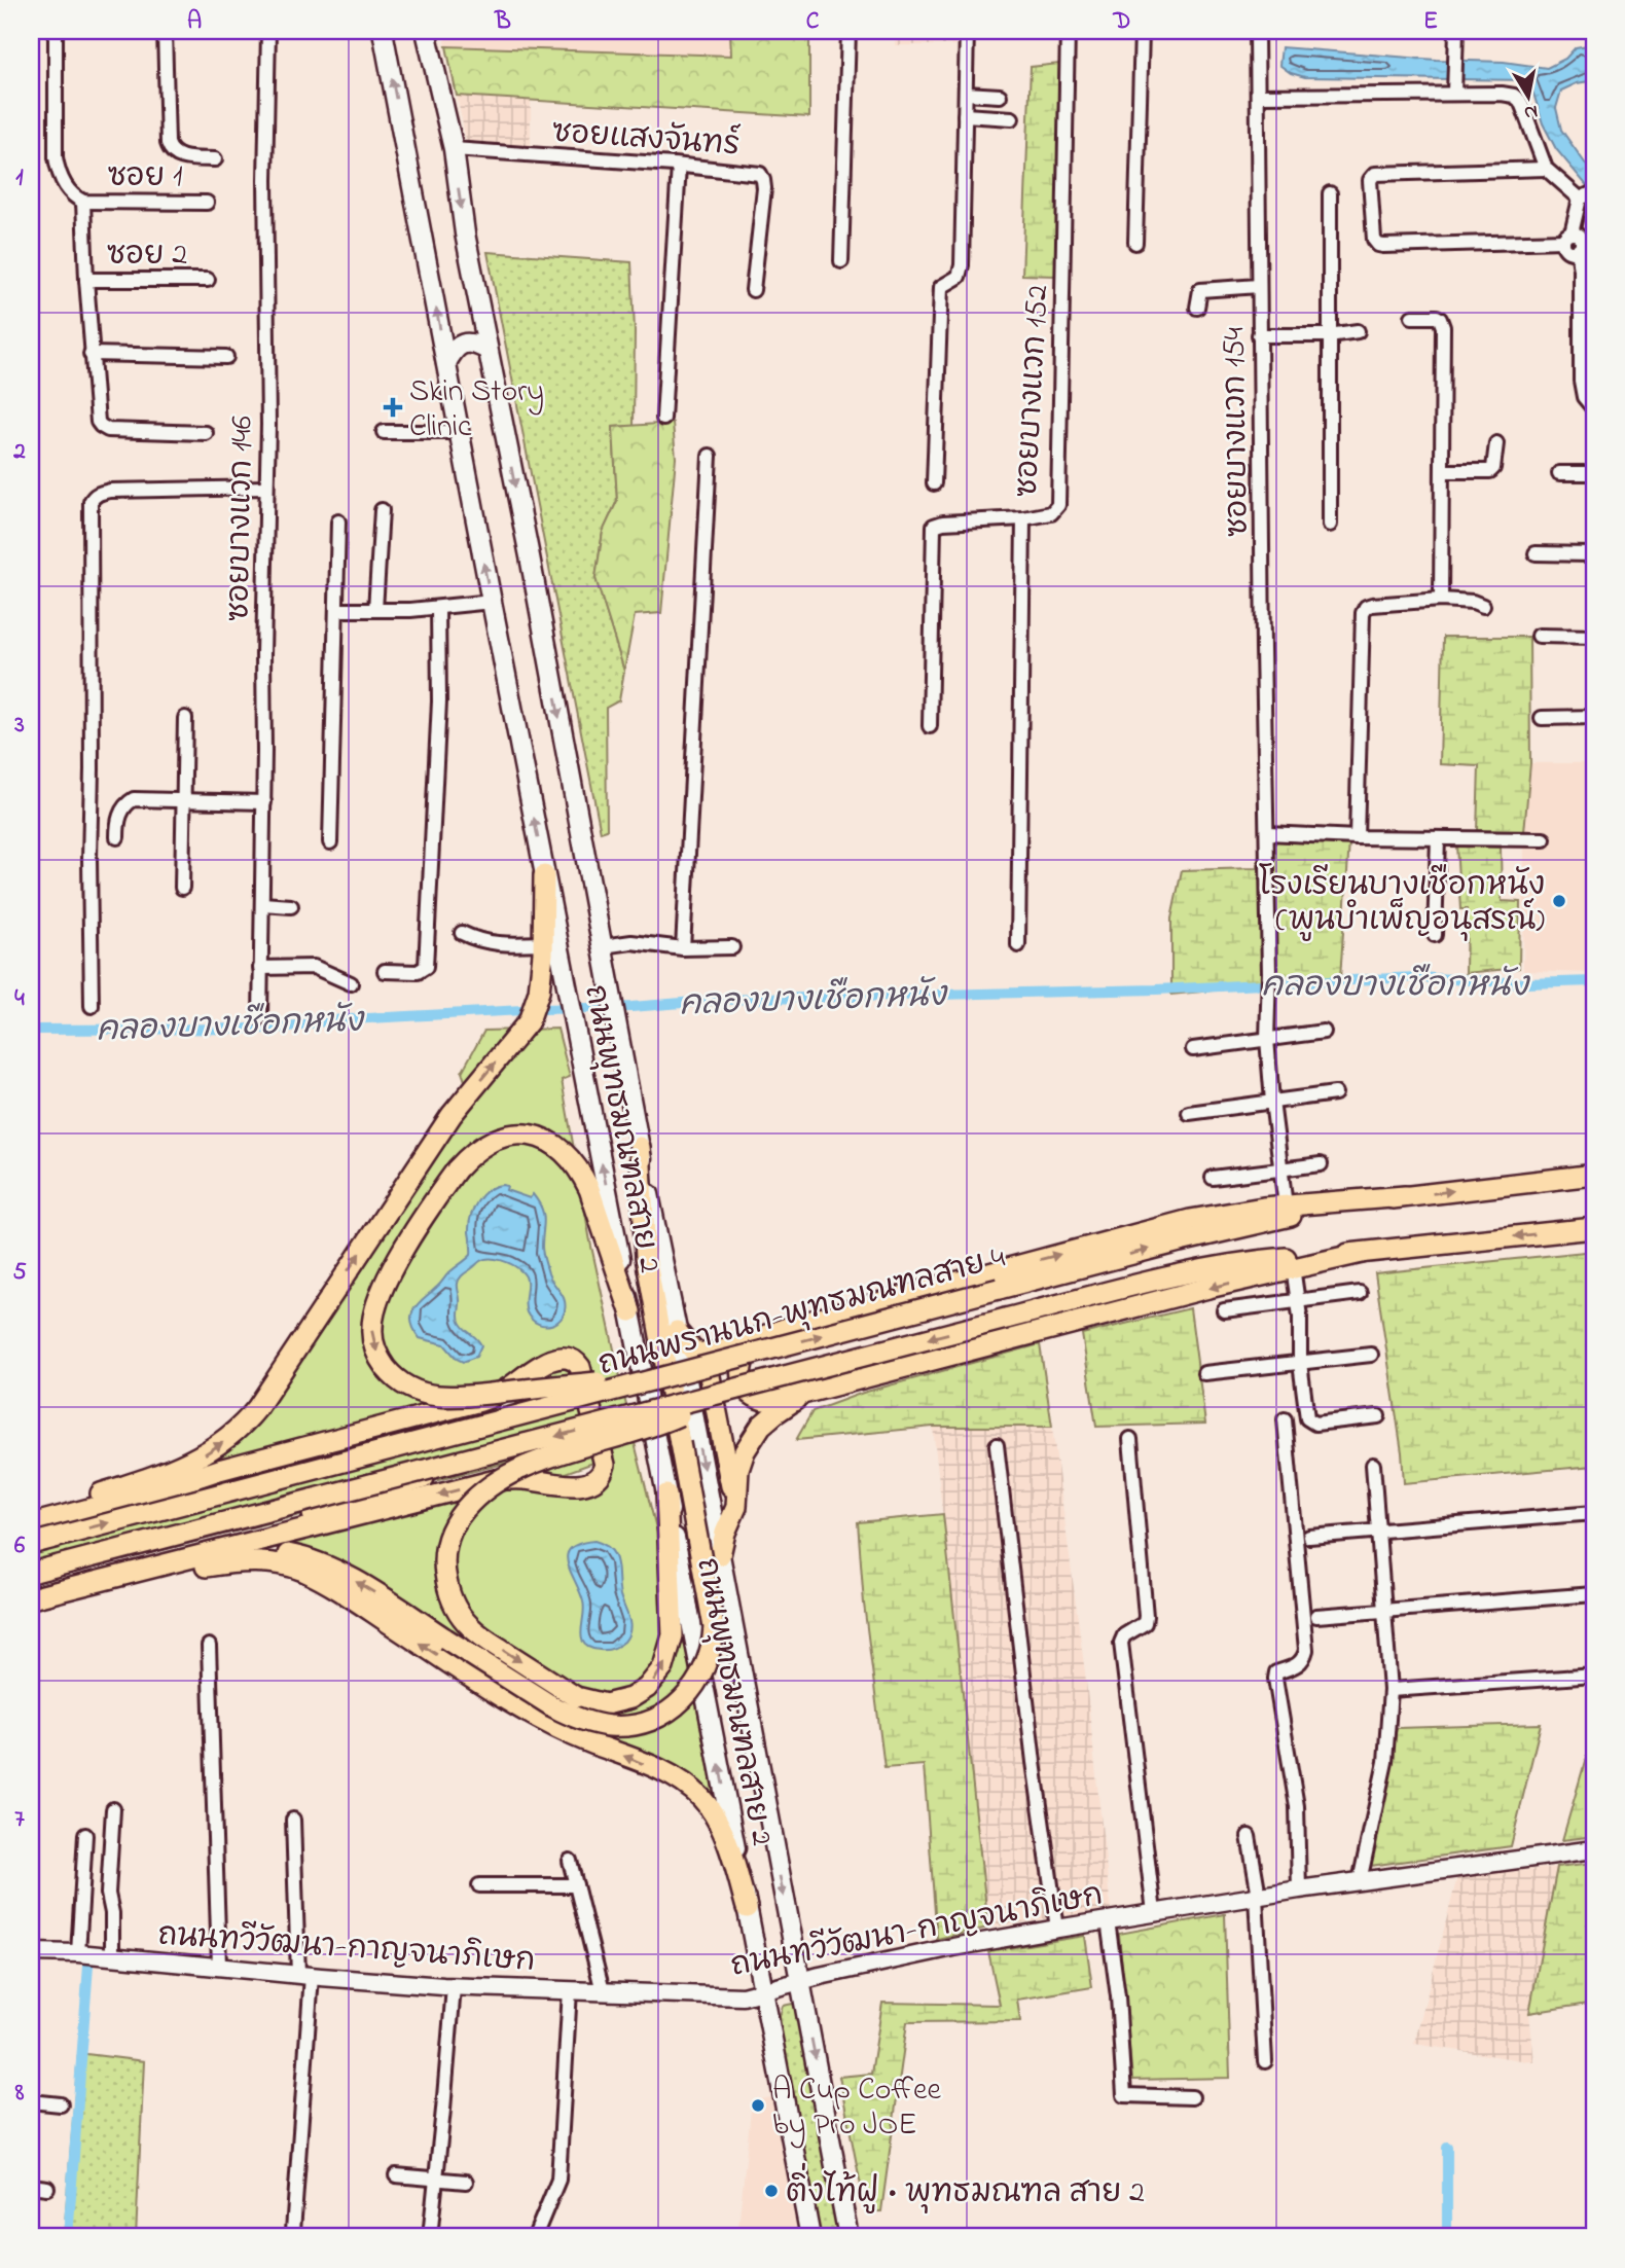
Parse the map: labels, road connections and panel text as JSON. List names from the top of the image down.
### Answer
{
  "streets": {
    "main road": ["ถนนพุทธมณฑลสาย 2", "ถนนพรานนก-พุทธมณฑลสาย 4"],
    "street": [
      "ซอยแสงจันทร์",
      "ซอย 1",
      "ซอย 2",
      "ซอยบางแวก 152",
      "ซอยบางแวก 154",
      "ซอยบางแวก 146",
      "ถนนทวีวัฒนา-กาญจนาภิเษก"
    ]
  },
  "crossings": [
    ["ซอยแสงจันทร์", "ถนนพุทธมณฑลสาย 2"],
    ["ถนนพุทธมณฑลสาย 2", "ถนนทวีวัฒนา-กาญจนาภิเษก"]
  ],
  "water": ["คลองบางเชือกหนัง"],
  "places": {
    "health": ["Skin Story Clinic"],
    "other": ["โรงเรียนบางเชือกหนัง (พูนบำเพ็ญอนุสรณ์)", "A Cup Coffee by Pro JOE", "ติ่งไท้ฝู • พุทธมณฑล สาย 2"]
  },
  "north": "bottom",
  "grid": {
    "columns": [
      "A",
      "B",
      "C",
      "D",
      "E"
    ],
    "rows": [
      "1",
      "2",
      "3",
      "4",
      "5",
      "6",
      "7",
      "8"
    ]
  }
}
